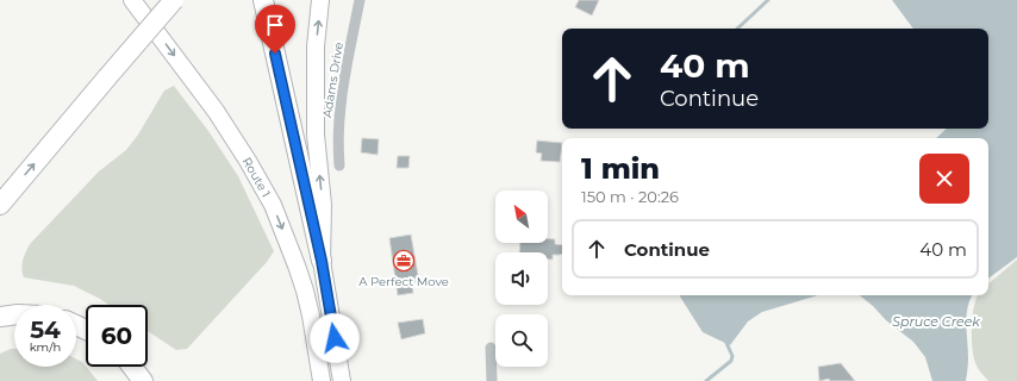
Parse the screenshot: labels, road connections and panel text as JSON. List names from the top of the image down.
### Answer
{
  "streets": {
    "main road": ["Route 1"],
    "street": ["Adams Drive"]
  },
  "one_way": ["Route 1"],
  "water": ["Spruce Creek"],
  "places": {
    "office": ["A Perfect Move"]
  },
  "north": "top left",
  "page": {
    "turn": ["40 m", "Continue"],
    "heading": ["1 min", "150 m · 20:26"],
    "list": [
      {
        "name": "Continue",
        "value": "40 m"
      }
    ],
    "speed": "54 km/h",
    "limit": "60"
  }
}
